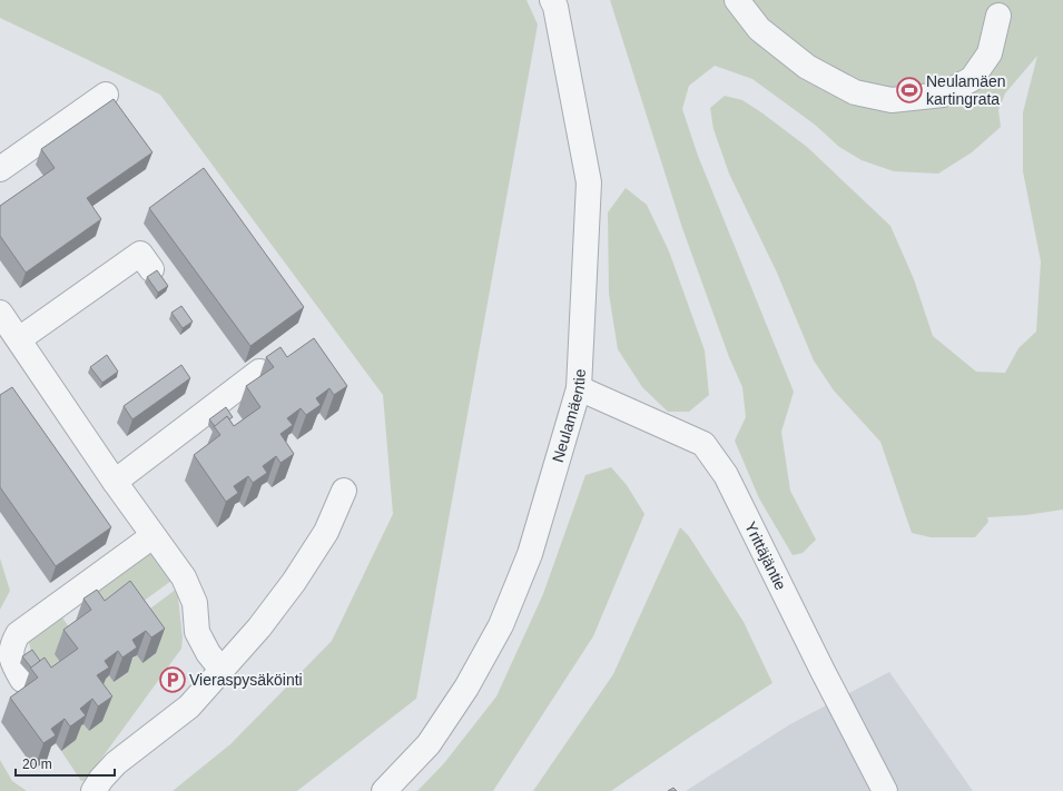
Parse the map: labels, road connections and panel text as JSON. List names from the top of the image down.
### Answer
{
  "streets": {
    "street": ["Neulamäentie", "Yrittäjäntie"]
  },
  "crossings": [
    ["Neulamäentie", "Yrittäjäntie"]
  ],
  "places": {
    "sports": ["Neulamäen kartingrata"],
    "parking": ["Vieraspysäköinti"]
  },
  "scale_bar": "20 m"
}
